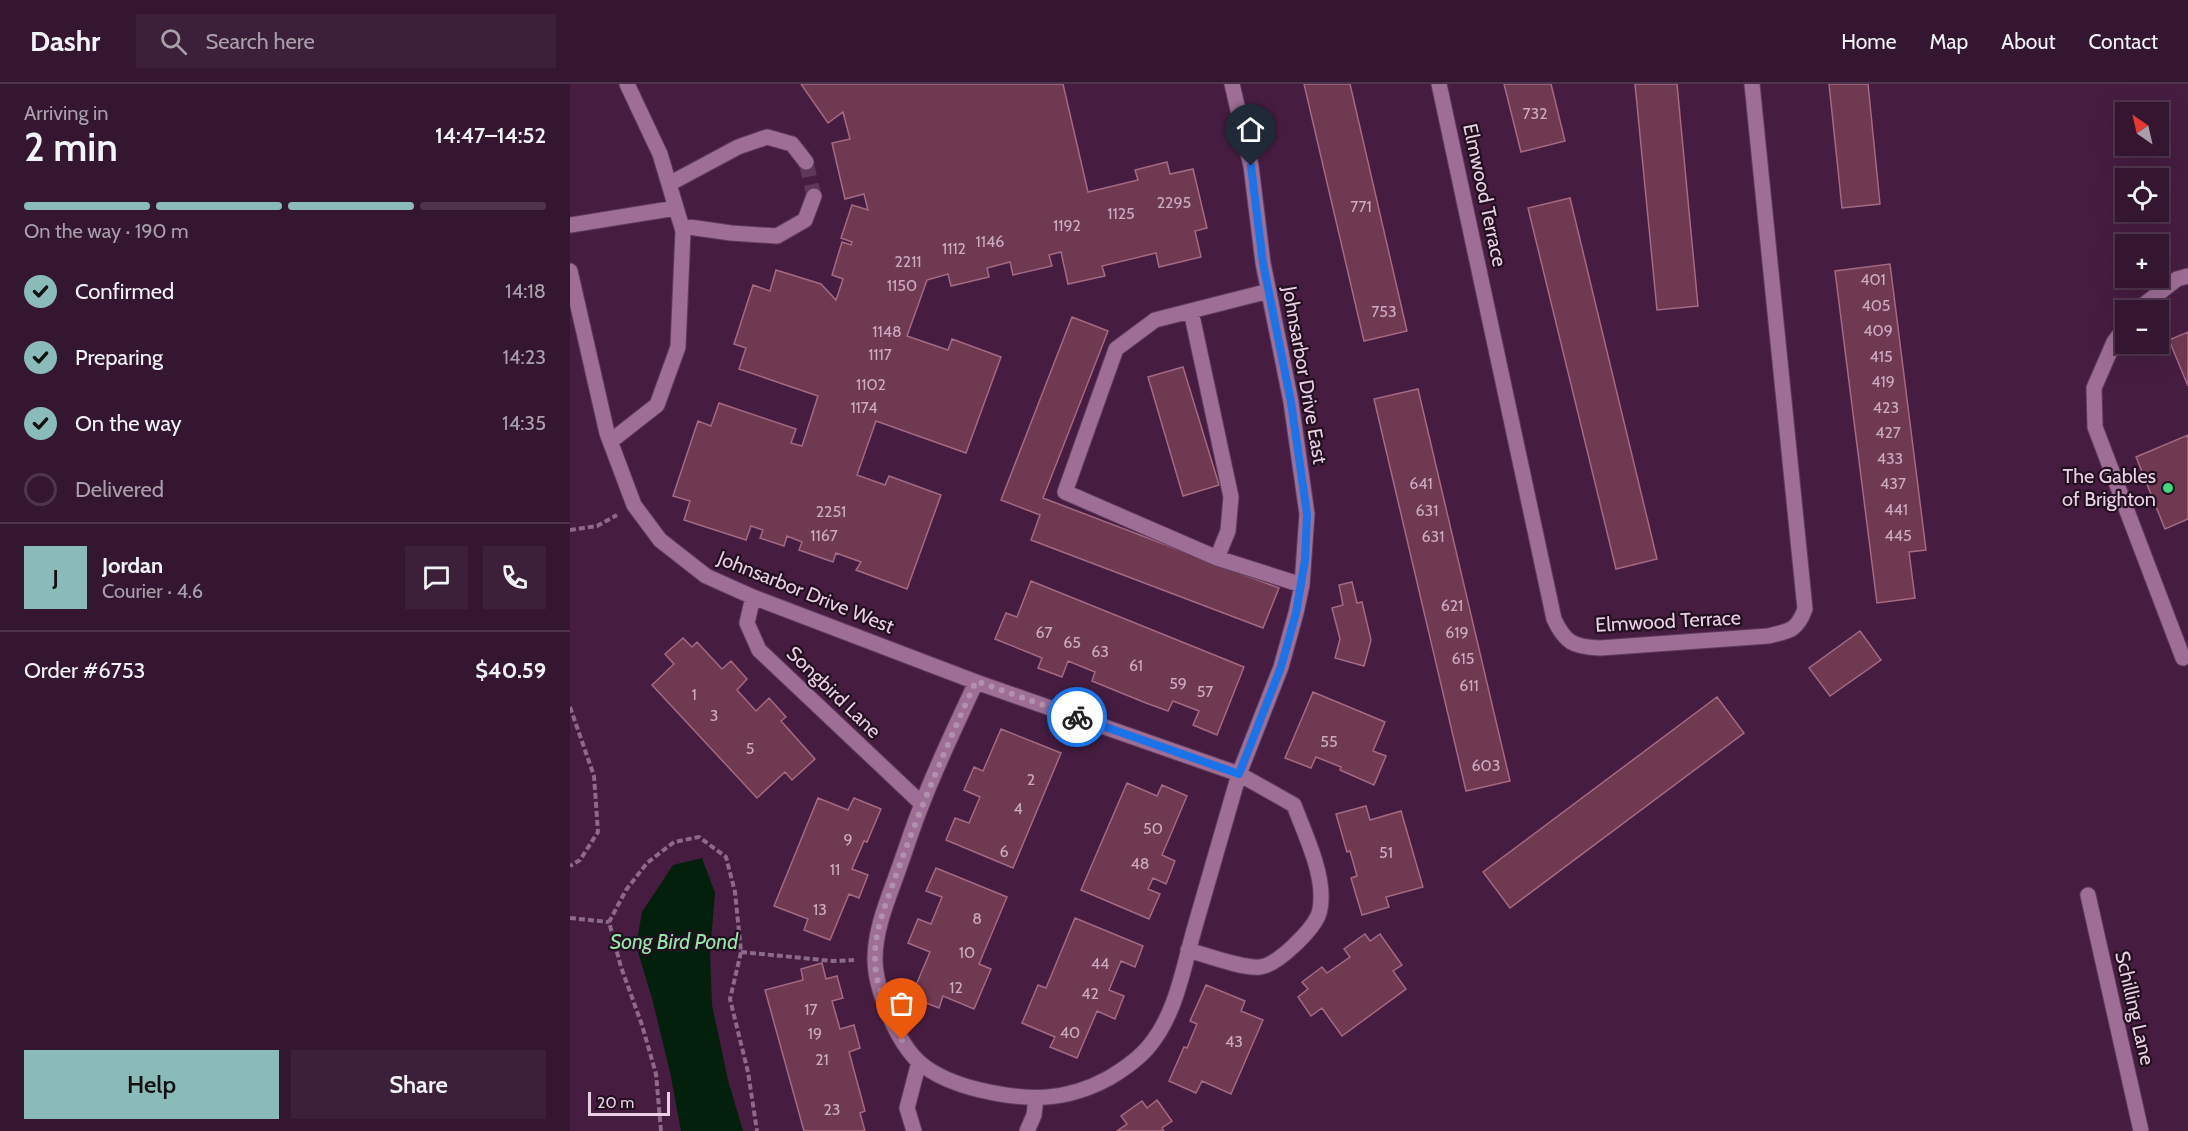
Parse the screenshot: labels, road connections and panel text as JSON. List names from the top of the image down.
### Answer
{
  "streets": {
    "street": [
      "Elmwood Terrace",
      "Johnsarbor Drive East",
      "Johnsarbor Drive West",
      "Songbird Lane",
      "Schilling Lane"
    ]
  },
  "crossings": [
    ["Johnsarbor Drive West", "Songbird Lane"]
  ],
  "water": ["Song Bird Pond"],
  "places": ["The Gables of Brighton"],
  "house_numbers": [
    "732",
    "2295",
    "771",
    "1125",
    "1192",
    "1146",
    "1112",
    "2211",
    "401",
    "1150",
    "405",
    "753",
    "409",
    "1148",
    "1117",
    "415",
    "419",
    "1102",
    "1174",
    "423",
    "427",
    "433",
    "641",
    "437",
    "441",
    "631",
    "2251",
    "1167",
    "445",
    "631",
    "621",
    "67",
    "619",
    "65",
    "63",
    "615",
    "61",
    "59",
    "611",
    "57",
    "1",
    "3",
    "55",
    "5",
    "603",
    "2",
    "4",
    "50",
    "9",
    "6",
    "51",
    "48",
    "11",
    "13",
    "8",
    "10",
    "44",
    "12",
    "42",
    "17",
    "40",
    "19",
    "43",
    "21",
    "23"
  ],
  "scale_bar": "20 m",
  "north": "top left",
  "page": {
    "header": "Dashr",
    "search": "Search here",
    "nav": [
      "Home",
      "Map",
      "About",
      "Contact"
    ],
    "heading": ["2 min", "Arriving in", "14:47–14:52"],
    "panel": [
      "Jordan",
      "Courier · 4.6",
      "Order #6753",
      "$40.59"
    ],
    "map_buttons": ["+", "−"],
    "bar": "On the way · 190 m",
    "list": [
      ["Confirmed", "14:18"],
      ["Preparing", "14:23"],
      ["On the way", "14:35"],
      "Delivered"
    ],
    "round": "J",
    "buttons": ["Help", "Share"],
    "scale": "20 m"
  }
}
